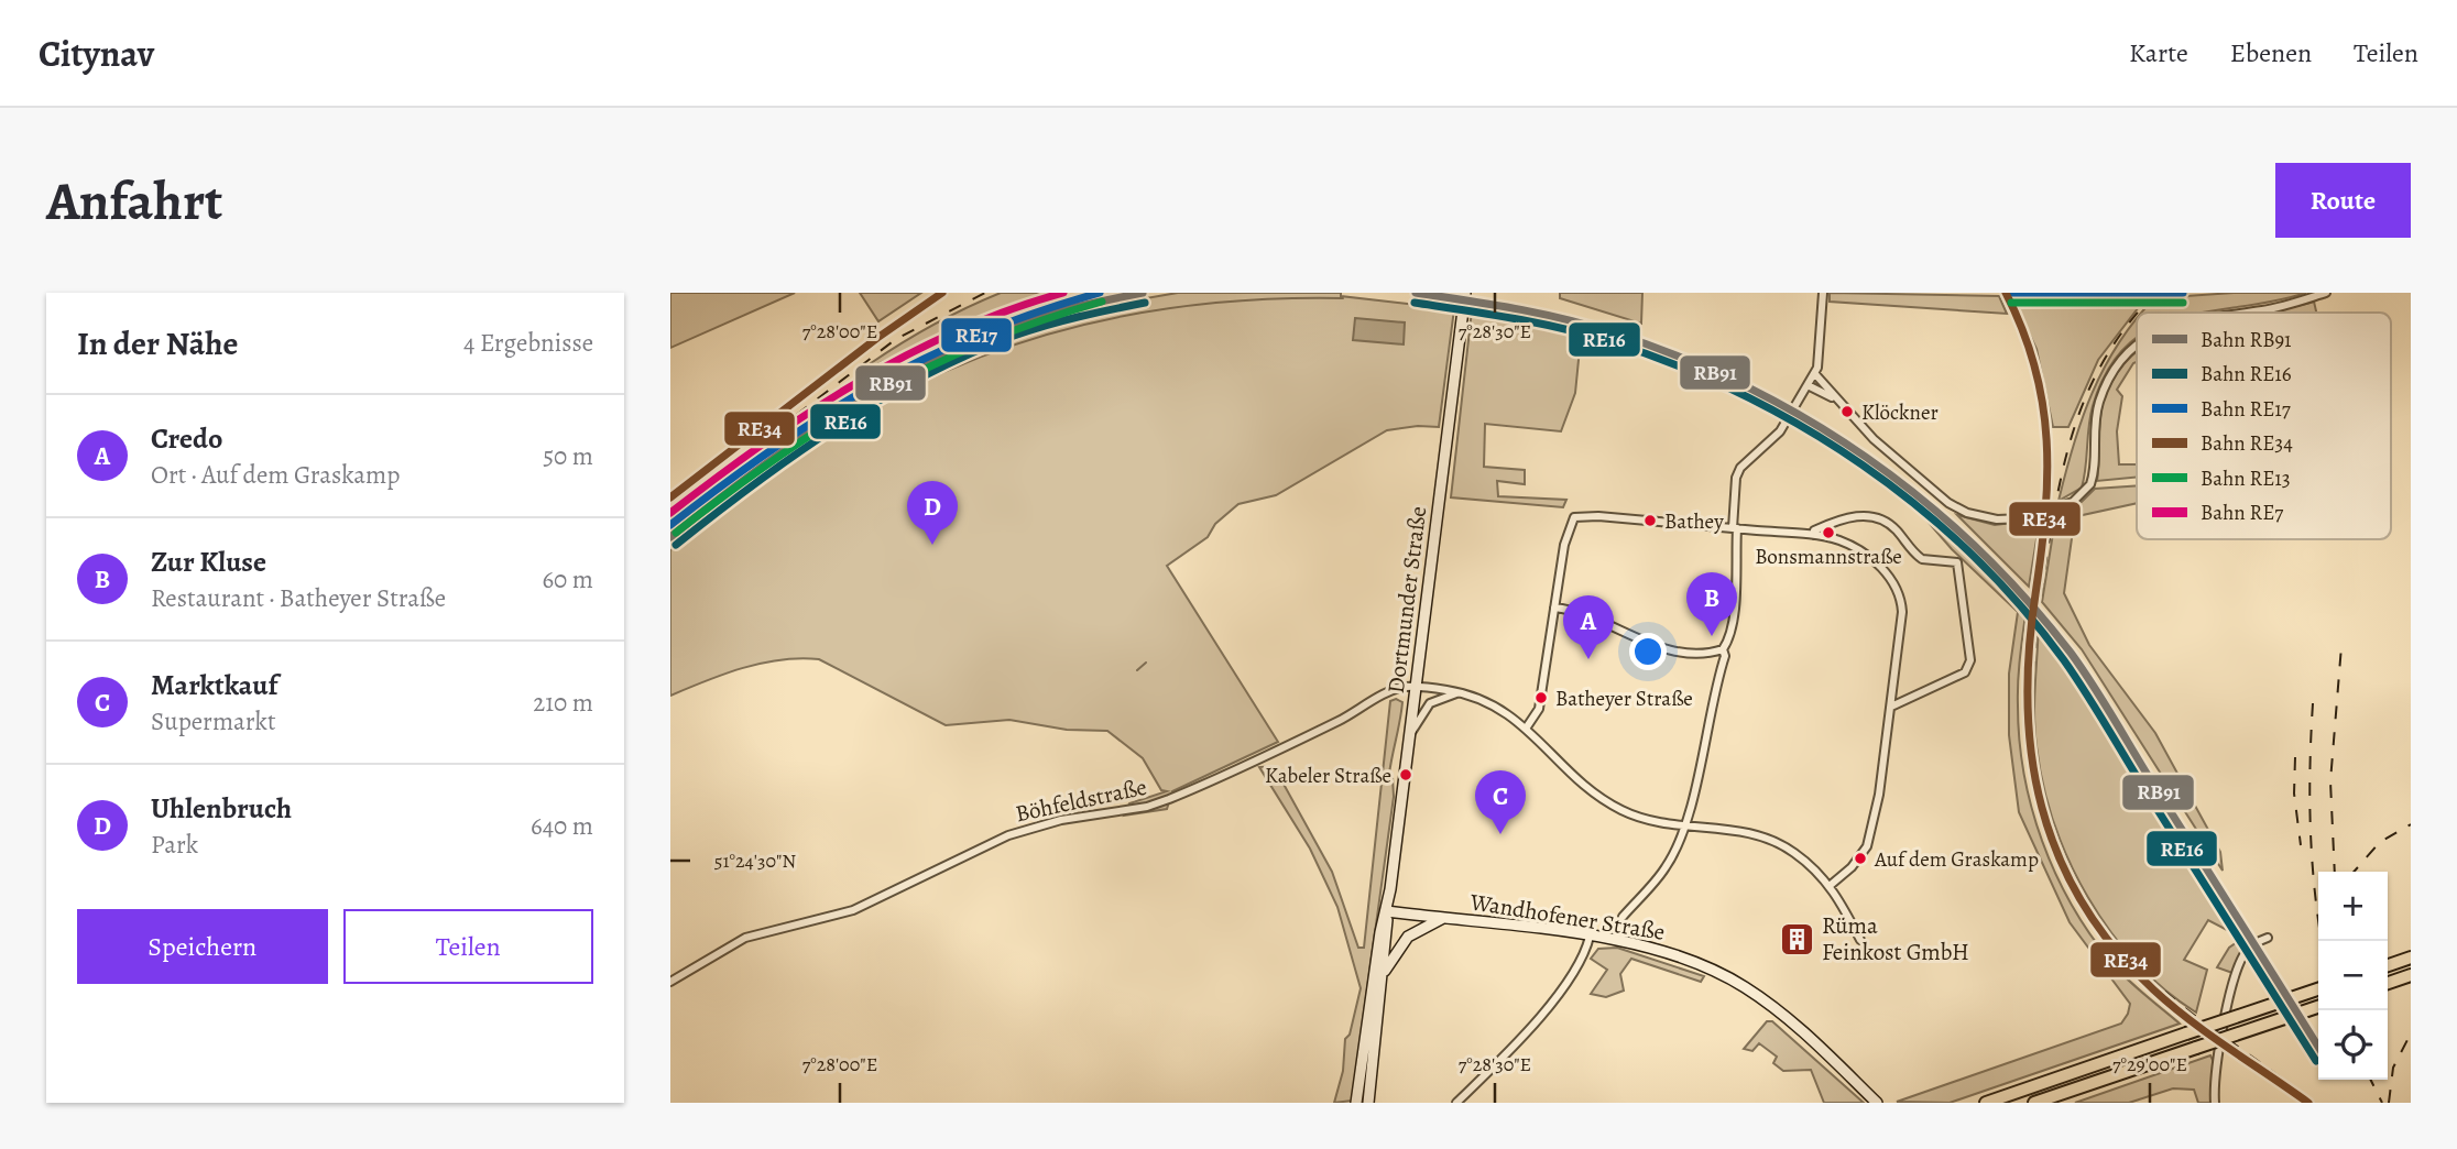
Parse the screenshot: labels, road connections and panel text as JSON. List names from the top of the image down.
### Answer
{
  "streets": {
    "main road": ["Dortmunder Straße", "Wandhofener Straße"],
    "street": ["Böhfeldstraße"]
  },
  "crossings": [
    ["Dortmunder Straße", "Böhfeldstraße"],
    ["Dortmunder Straße", "Wandhofener Straße"]
  ],
  "places": {
    "other": [
      "Klöckner",
      "Bathey",
      "Bonsmannstraße",
      "Batheyer Straße",
      "Kabeler Straße",
      "Auf dem Graskamp"
    ],
    "building": ["Rüma Feinkost GmbH"]
  },
  "lines": [
    "rail line RB91",
    "rail line RE17",
    "rail line RE34",
    "rail line RE7",
    "rail line RE13",
    "rail line RE16"
  ],
  "legend": [
    "Bahn RB91",
    "Bahn RE16",
    "Bahn RE17",
    "Bahn RE34",
    "Bahn RE13",
    "Bahn RE7"
  ],
  "page": {
    "header": "Citynav",
    "nav": ["Karte", "Ebenen", "Teilen"],
    "buttons": [
      "Route",
      ["Speichern", "Teilen"]
    ],
    "title": "Anfahrt",
    "heading": ["In der Nähe", "4 Ergebnisse"],
    "list": [
      {
        "mark": "A",
        "name": "Credo",
        "note": "Ort · Auf dem Graskamp",
        "value": "50 m"
      },
      {
        "mark": "B",
        "name": "Zur Kluse",
        "note": "Restaurant · Batheyer Straße",
        "value": "60 m"
      },
      {
        "mark": "C",
        "name": "Marktkauf",
        "note": "Supermarkt",
        "value": "210 m"
      },
      {
        "mark": "D",
        "name": "Uhlenbruch",
        "note": "Park",
        "value": "640 m"
      }
    ],
    "pins": [
      "D",
      "B",
      "A",
      "C"
    ],
    "map_buttons": ["+", "−"]
  },
  "coordinates": [
    "7°28'00\"E",
    "7°28'30\"E",
    "51°24'30\"N",
    "7°29'00\"E"
  ]
}
